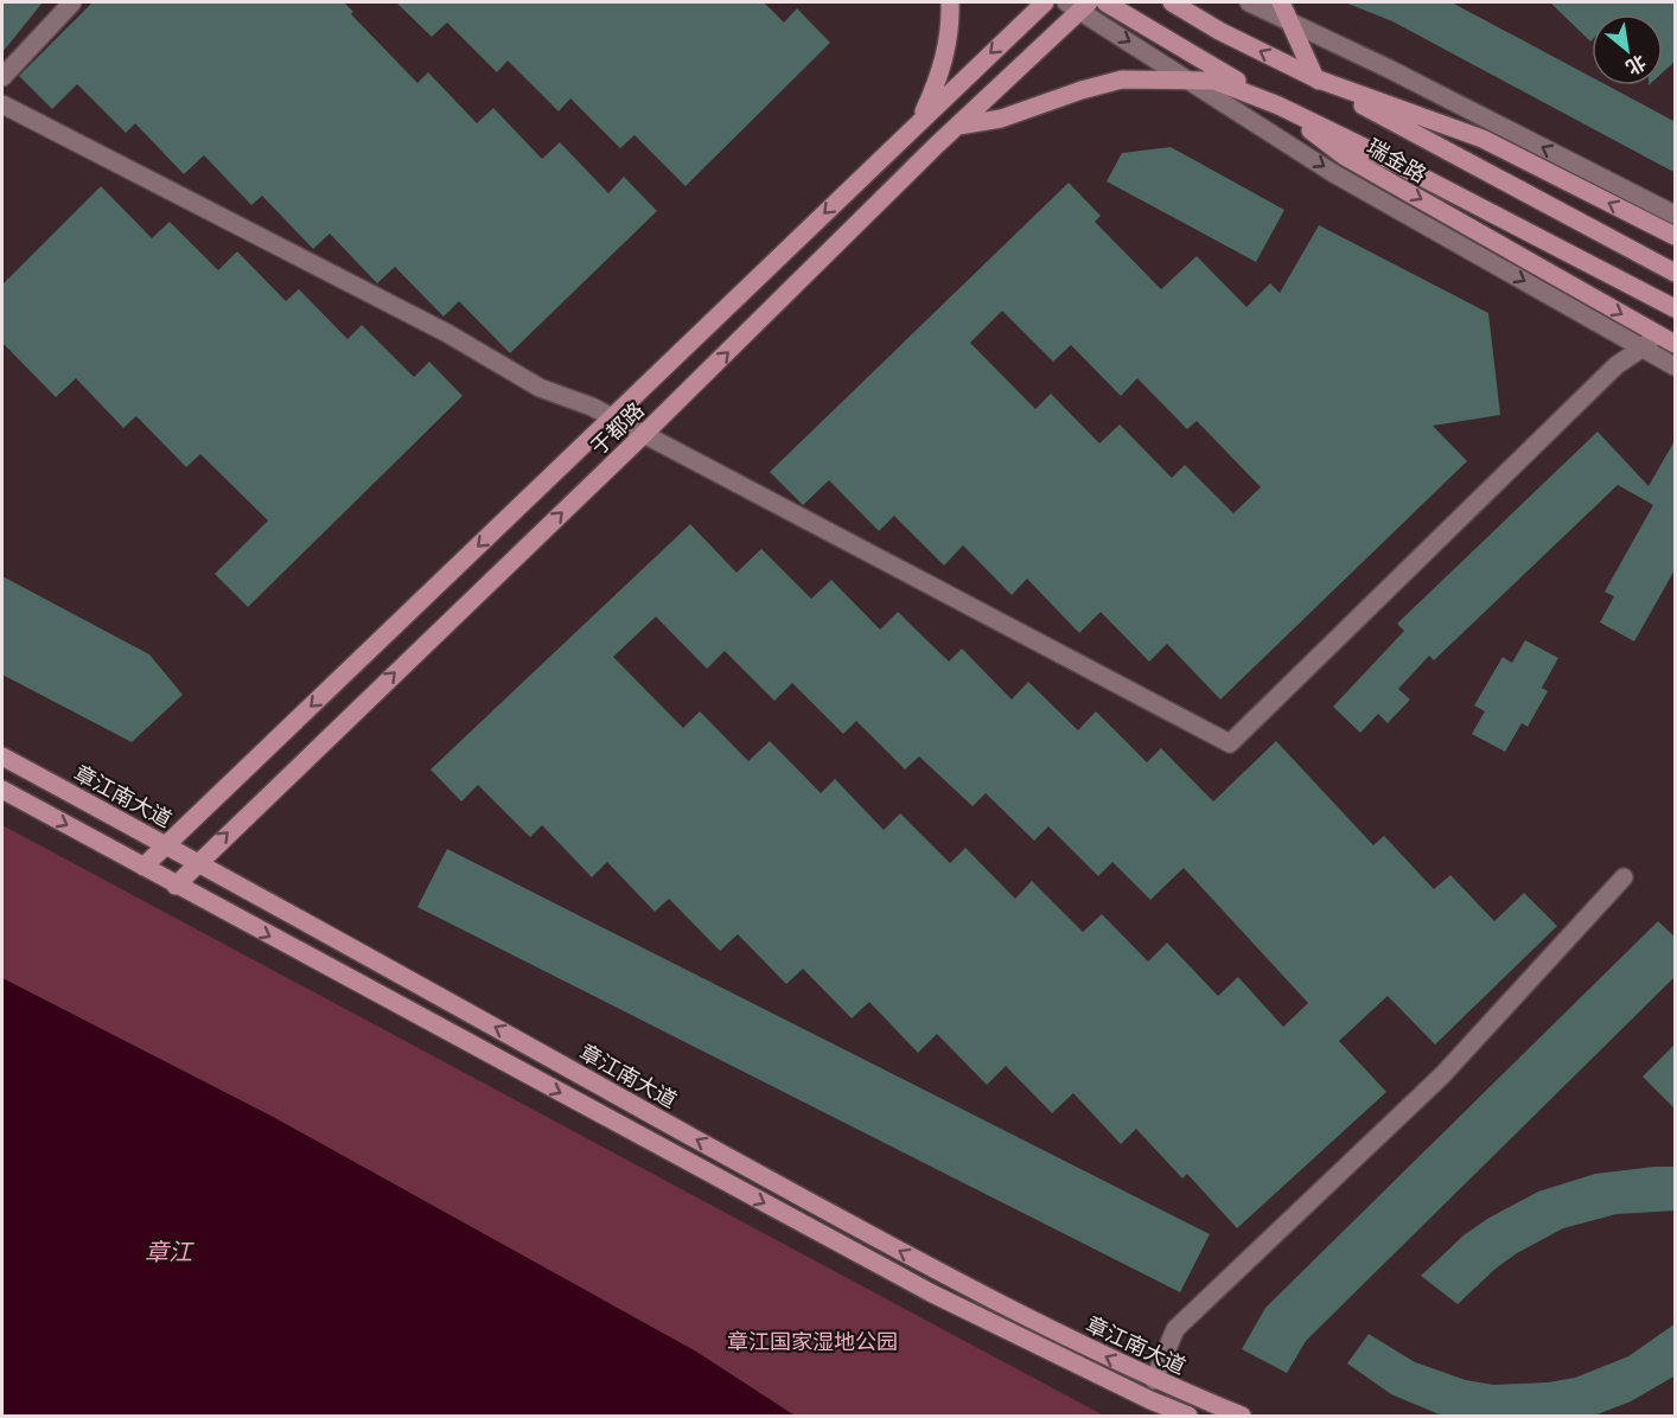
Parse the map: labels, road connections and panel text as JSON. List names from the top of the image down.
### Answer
{
  "streets": {
    "main road": ["瑞金路", "于都路", "章江南大道"]
  },
  "crossings": [
    ["于都路", "章江南大道"]
  ],
  "water": ["章江"],
  "parks": ["章江国家湿地公园"],
  "north": "bottom right"
}
